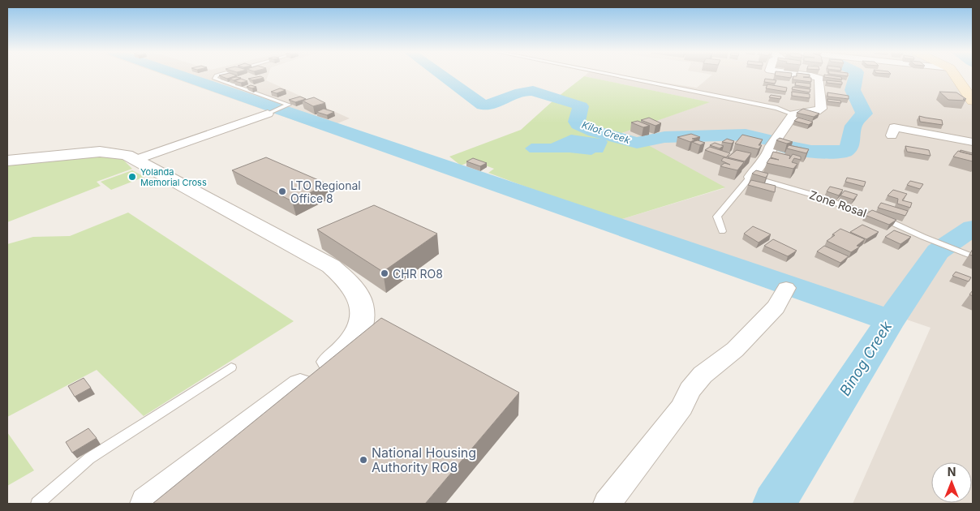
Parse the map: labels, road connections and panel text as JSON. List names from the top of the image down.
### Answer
{
  "streets": {
    "lane": ["Zone Rosal"]
  },
  "water": ["Kilot Creek", "Binog Creek"],
  "places": [
    "Yolanda Memorial Cross",
    "LTO Regional Office 8",
    "CHR RO8",
    "National Housing Authority RO8"
  ],
  "north": "top"
}
